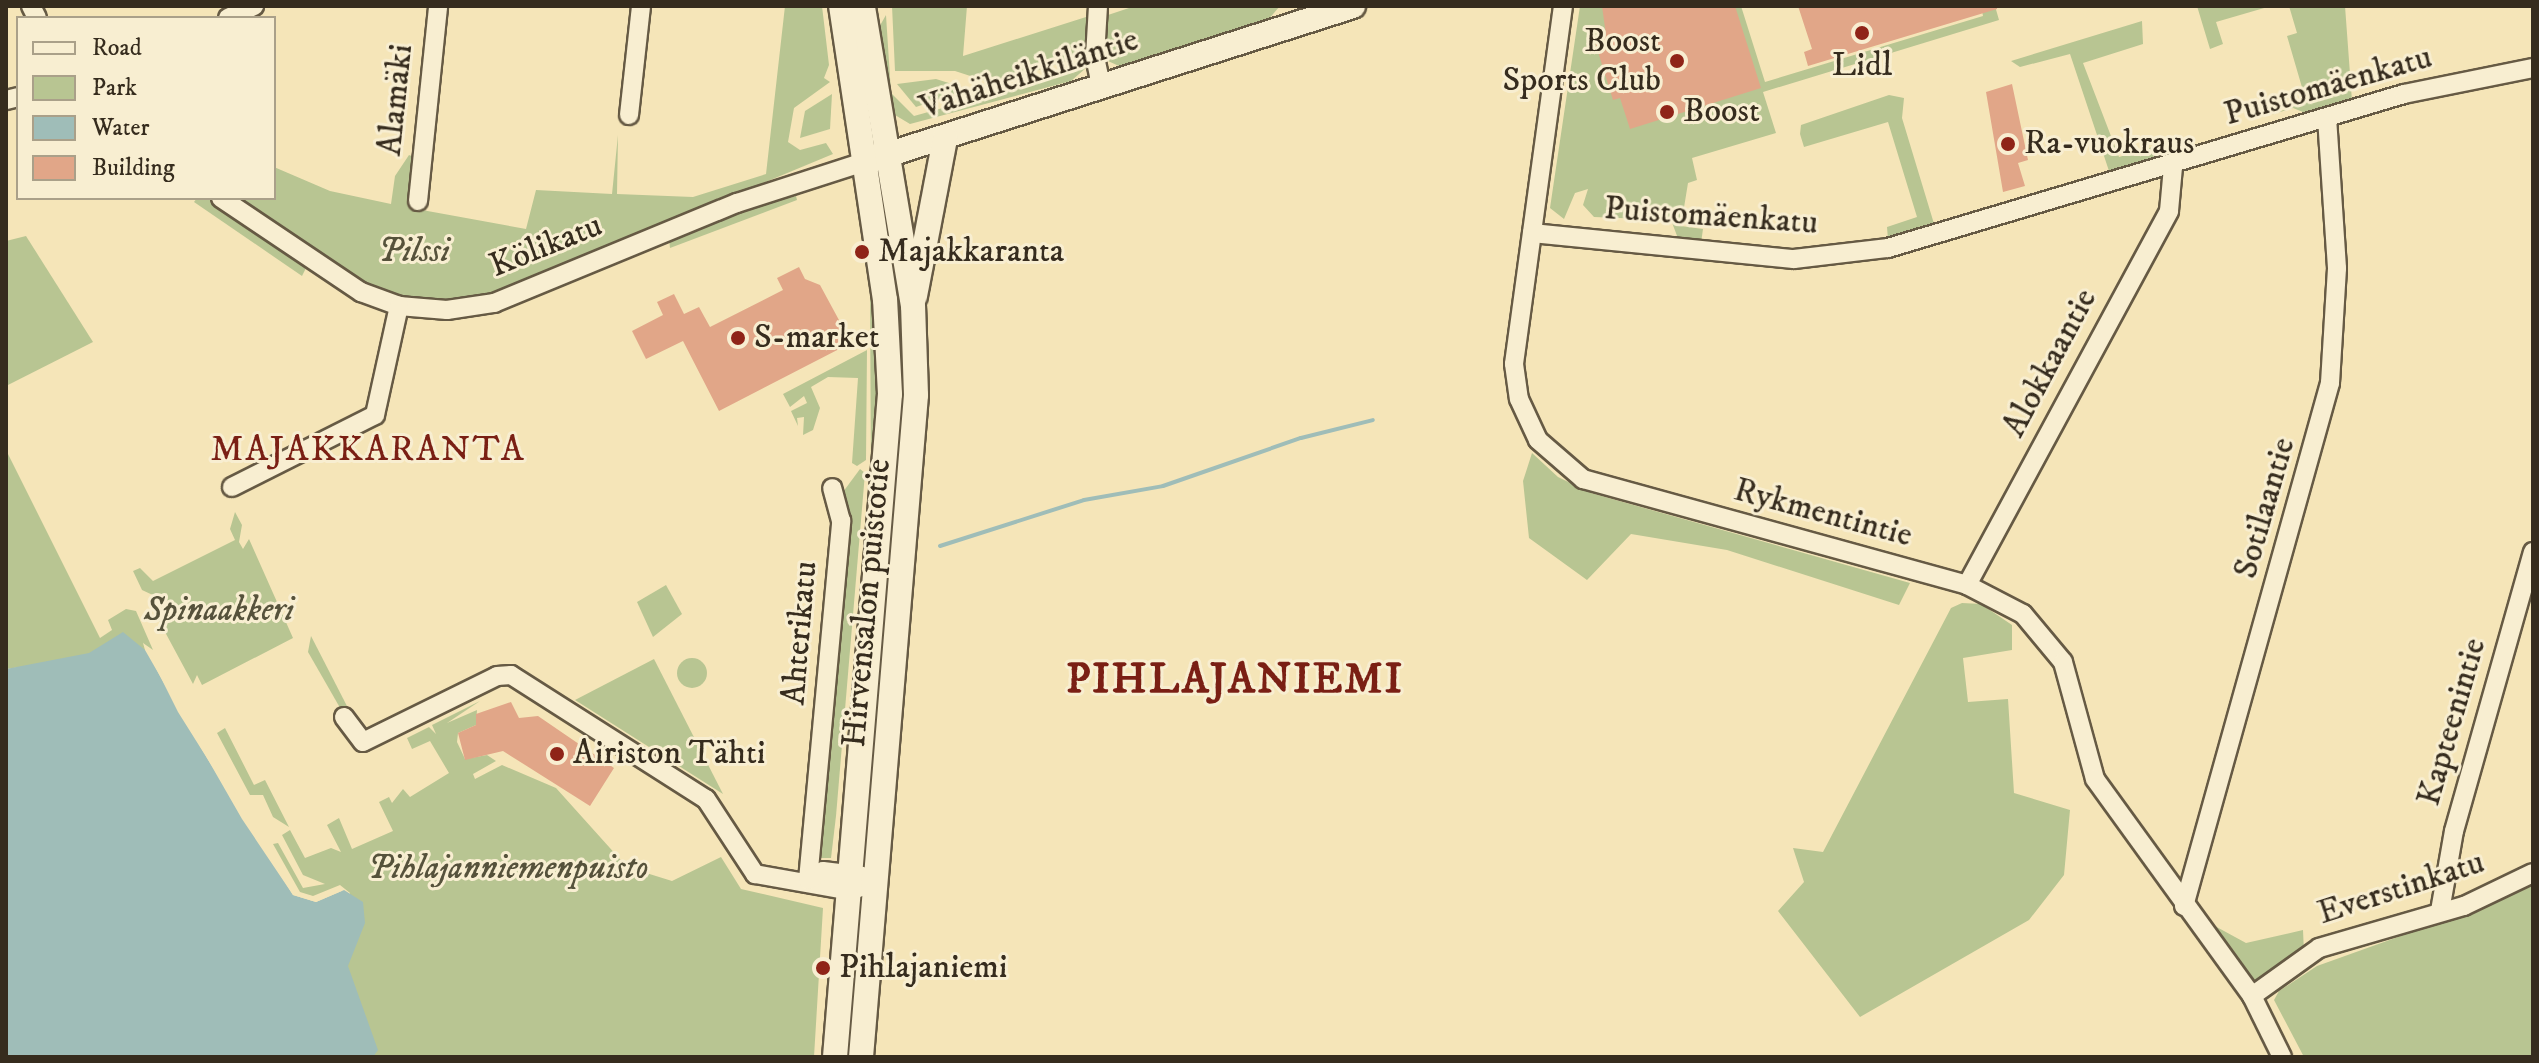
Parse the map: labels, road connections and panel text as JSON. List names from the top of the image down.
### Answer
{
  "streets": {
    "main road": ["Vähäheikkiläntie", "Hirvensalon puistotie"],
    "street": [
      "Puistomäenkatu",
      "Alamäki",
      "Kölikatu",
      "Alokkaantie",
      "Sotilaantie",
      "Rykmentintie",
      "Ahterikatu",
      "Kapteenintie",
      "Everstinkatu"
    ]
  },
  "crossings": [
    ["Vähäheikkiläntie", "Kölikatu"],
    ["Vähäheikkiläntie", "Hirvensalon puistotie"],
    ["Puistomäenkatu", "Alokkaantie"],
    ["Puistomäenkatu", "Sotilaantie"],
    ["Puistomäenkatu", "Rykmentintie"],
    ["Kölikatu", "Hirvensalon puistotie"],
    ["Alokkaantie", "Rykmentintie"],
    ["Sotilaantie", "Rykmentintie"],
    ["Rykmentintie", "Everstinkatu"],
    ["Kapteenintie", "Everstinkatu"]
  ],
  "districts": ["MAJAKKARANTA", "PIHLAJANIEMI"],
  "parks": ["Pilssi", "Spinaakkeri", "Pihlajanniemenpuisto"],
  "places": [
    "Lidl",
    "Boost Sports Club",
    "Boost",
    "Ra-vuokraus",
    "Majakkaranta",
    "S-market",
    "Airiston Tähti",
    "Pihlajaniemi"
  ],
  "legend": [
    "Road",
    "Park",
    "Water",
    "Building"
  ]
}
